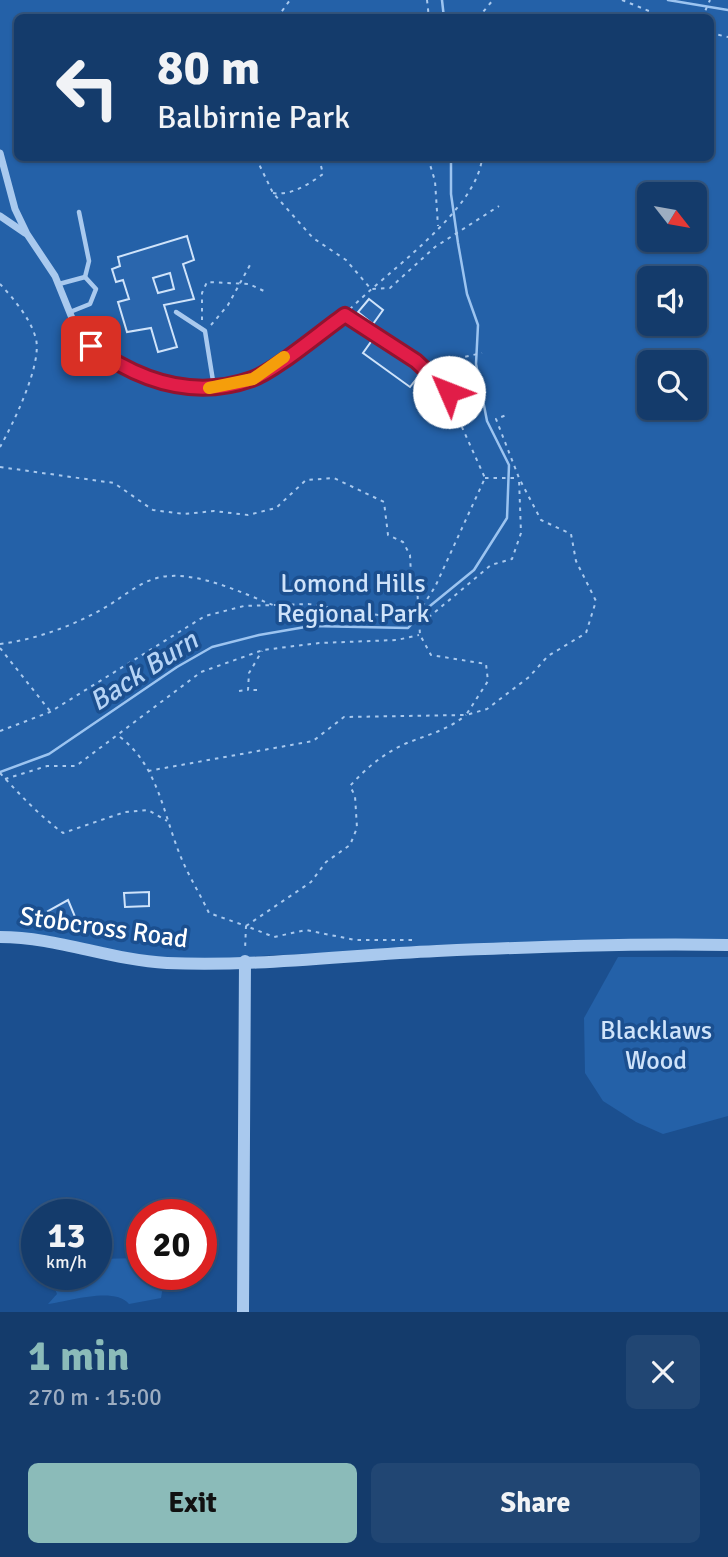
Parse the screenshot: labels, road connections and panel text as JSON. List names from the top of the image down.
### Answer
{
  "streets": {
    "street": ["Stobcross Road"]
  },
  "water": ["Back Burn"],
  "parks": ["Lomond Hills Regional Park", "Blacklaws Wood"],
  "north": "bottom right",
  "page": {
    "turn": ["80 m", "Balbirnie Park"],
    "speed": "13 km/h",
    "limit": "20",
    "heading": ["1 min", "270 m · 15:00"],
    "buttons": ["Exit", "Share"]
  }
}
